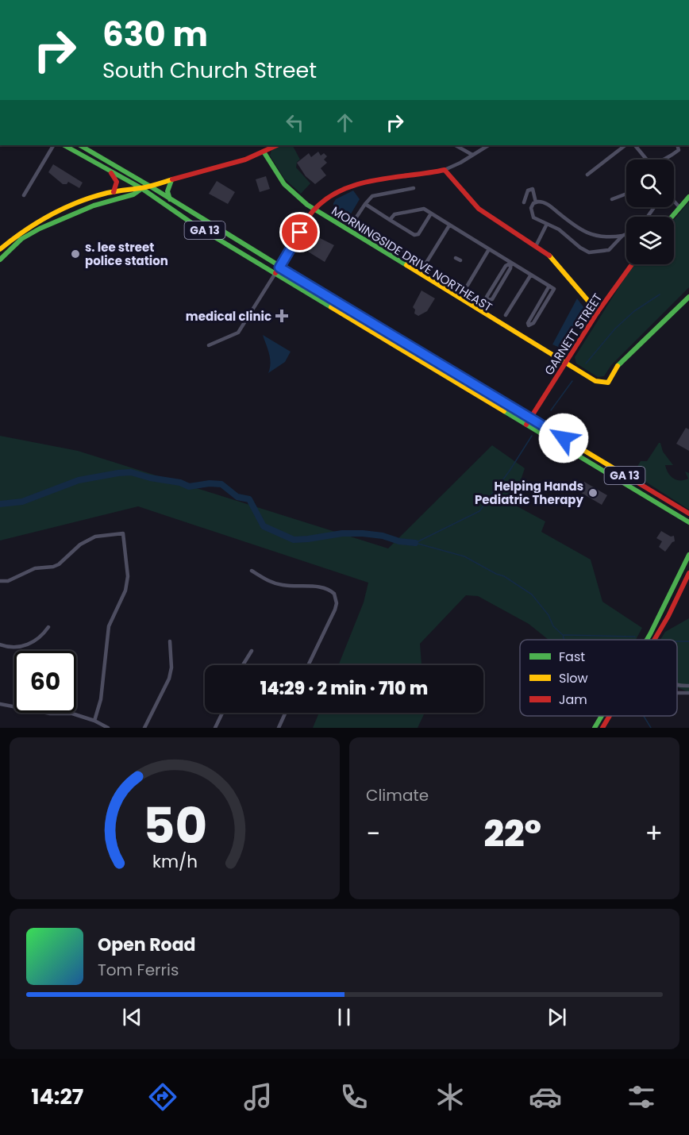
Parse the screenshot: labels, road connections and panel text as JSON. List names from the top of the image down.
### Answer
{
  "streets": {
    "main road": ["GA 13", "MORNINGSIDE DRIVE NORTHEAST", "GARNETT STREET"]
  },
  "crossings": [
    ["GA 13", "GARNETT STREET"],
    ["MORNINGSIDE DRIVE NORTHEAST", "GARNETT STREET"]
  ],
  "places": {
    "other": ["s. lee street police station", "Helping Hands Pediatric Therapy"],
    "health": ["medical clinic"]
  },
  "legend": ["Fast", "Slow", "Jam"],
  "page": {
    "turn": ["630 m", "South Church Street"],
    "limit": "60",
    "trip": "14:29 · 2 min · 710 m",
    "tile": "Climate",
    "heat": ["−", "22°", "+"],
    "song": ["Open Road", "Tom Ferris"],
    "tabs": "14:27",
    "gauge": ["50", "km/h"]
  }
}
